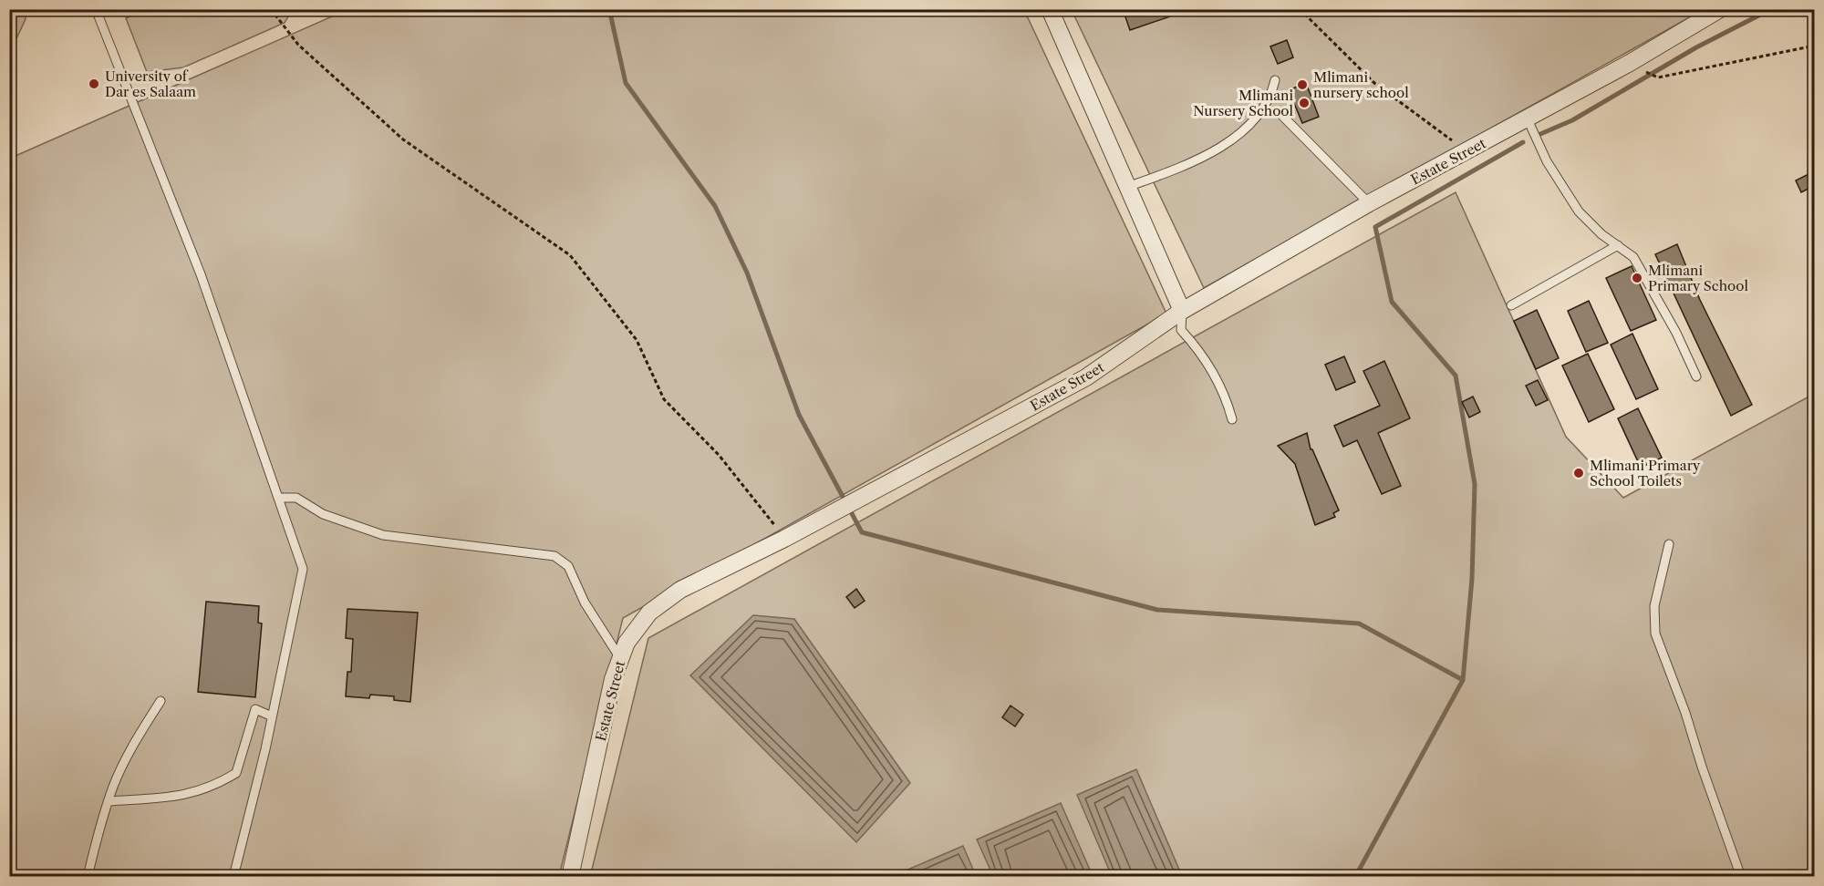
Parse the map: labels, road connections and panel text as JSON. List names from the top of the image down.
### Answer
{
  "streets": {
    "street": ["Estate Street"]
  },
  "places": [
    "University of Dar es Salaam",
    "Mlimani nursery school",
    "Mlimani Nursery School",
    "Mlimani Primary School",
    "Mlimani Primary School Toilets"
  ]
}
